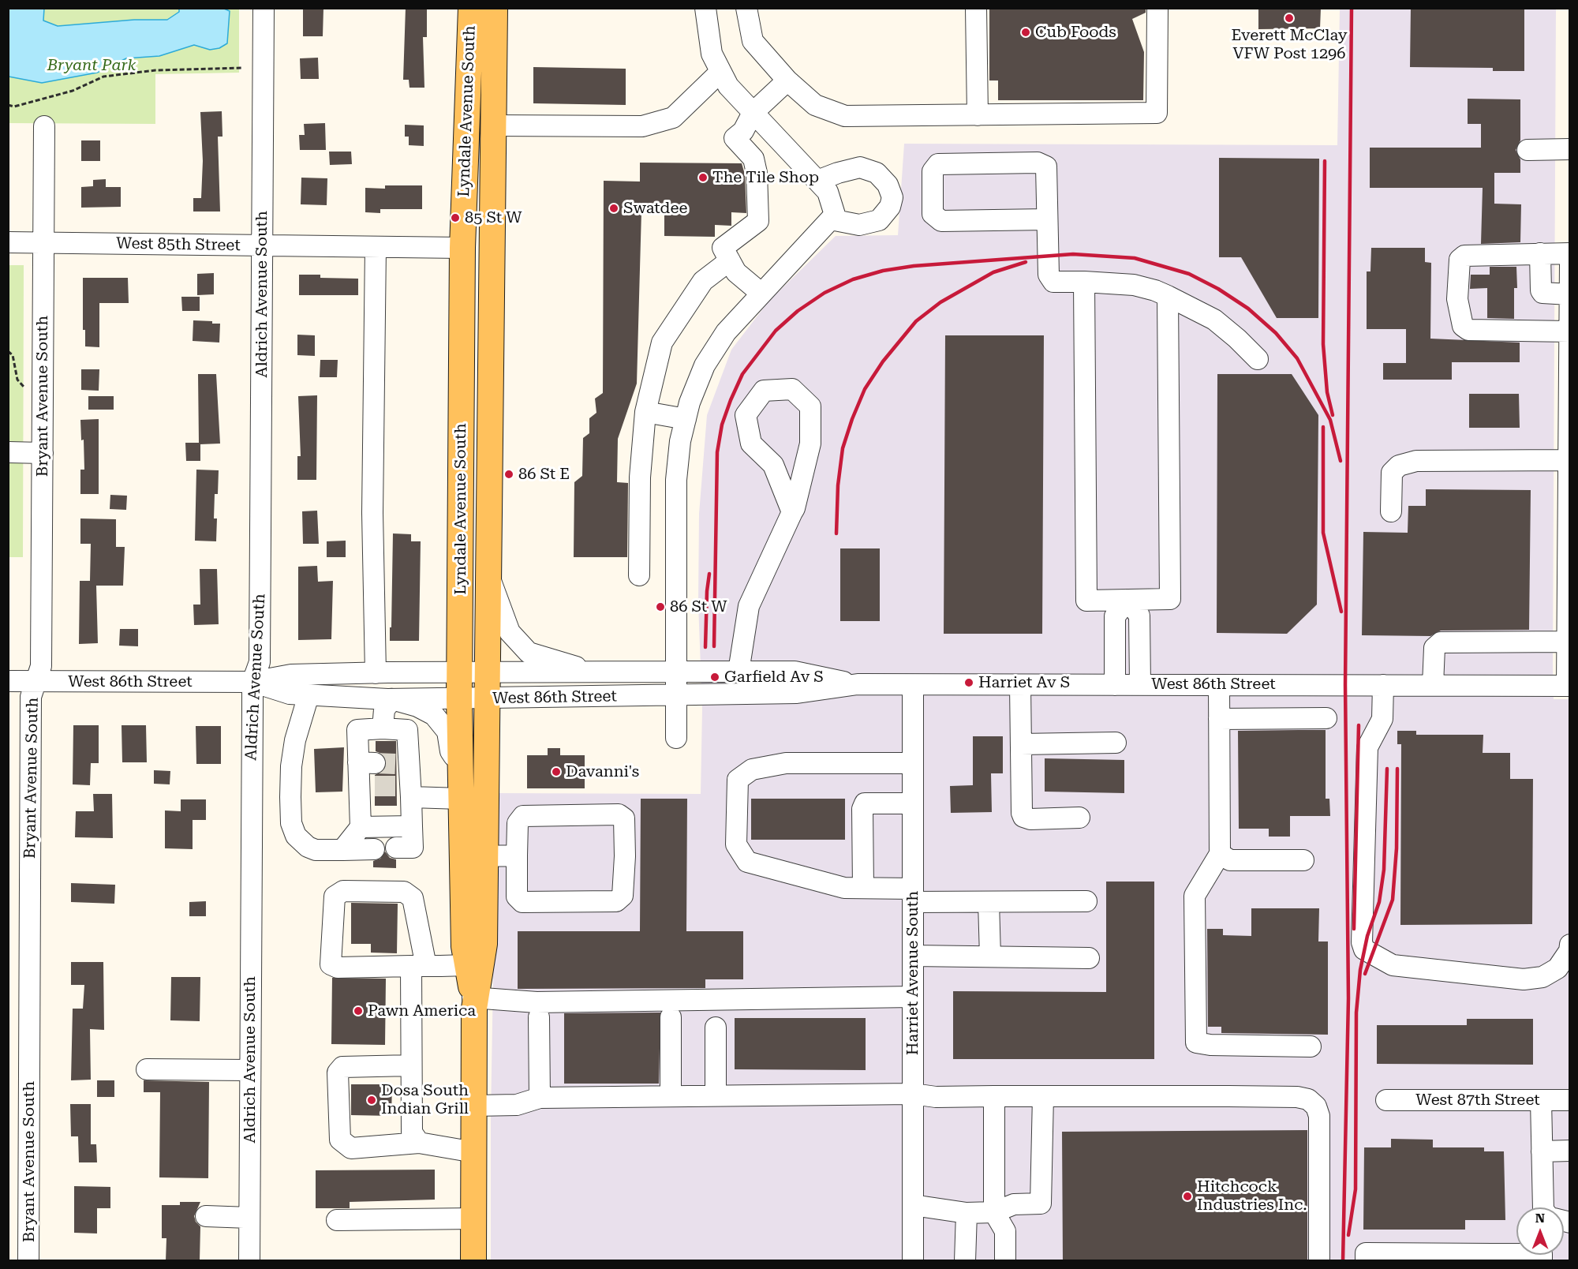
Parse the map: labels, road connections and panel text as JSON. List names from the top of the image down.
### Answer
{
  "streets": {
    "main road": ["Lyndale Avenue South"],
    "street": [
      "West 85th Street",
      "Aldrich Avenue South",
      "Bryant Avenue South",
      "West 86th Street",
      "Harriet Avenue South",
      "West 87th Street"
    ]
  },
  "crossings": [
    ["Lyndale Avenue South", "West 85th Street"],
    ["Lyndale Avenue South", "West 86th Street"],
    ["West 85th Street", "Aldrich Avenue South"],
    ["West 85th Street", "Bryant Avenue South"],
    ["Aldrich Avenue South", "West 86th Street"],
    ["Bryant Avenue South", "West 86th Street"],
    ["West 86th Street", "Harriet Avenue South"]
  ],
  "parks": ["Bryant Park"],
  "places": [
    "Everett McClay VFW Post 1296",
    "Cub Foods",
    "The Tile Shop",
    "Swatdee",
    "85 St W",
    "86 St E",
    "86 St W",
    "Garfield Av S",
    "Harriet Av S",
    "Davanni's",
    "Pawn America",
    "Dosa South Indian Grill",
    "Hitchcock Industries Inc."
  ],
  "north": "top"
}
